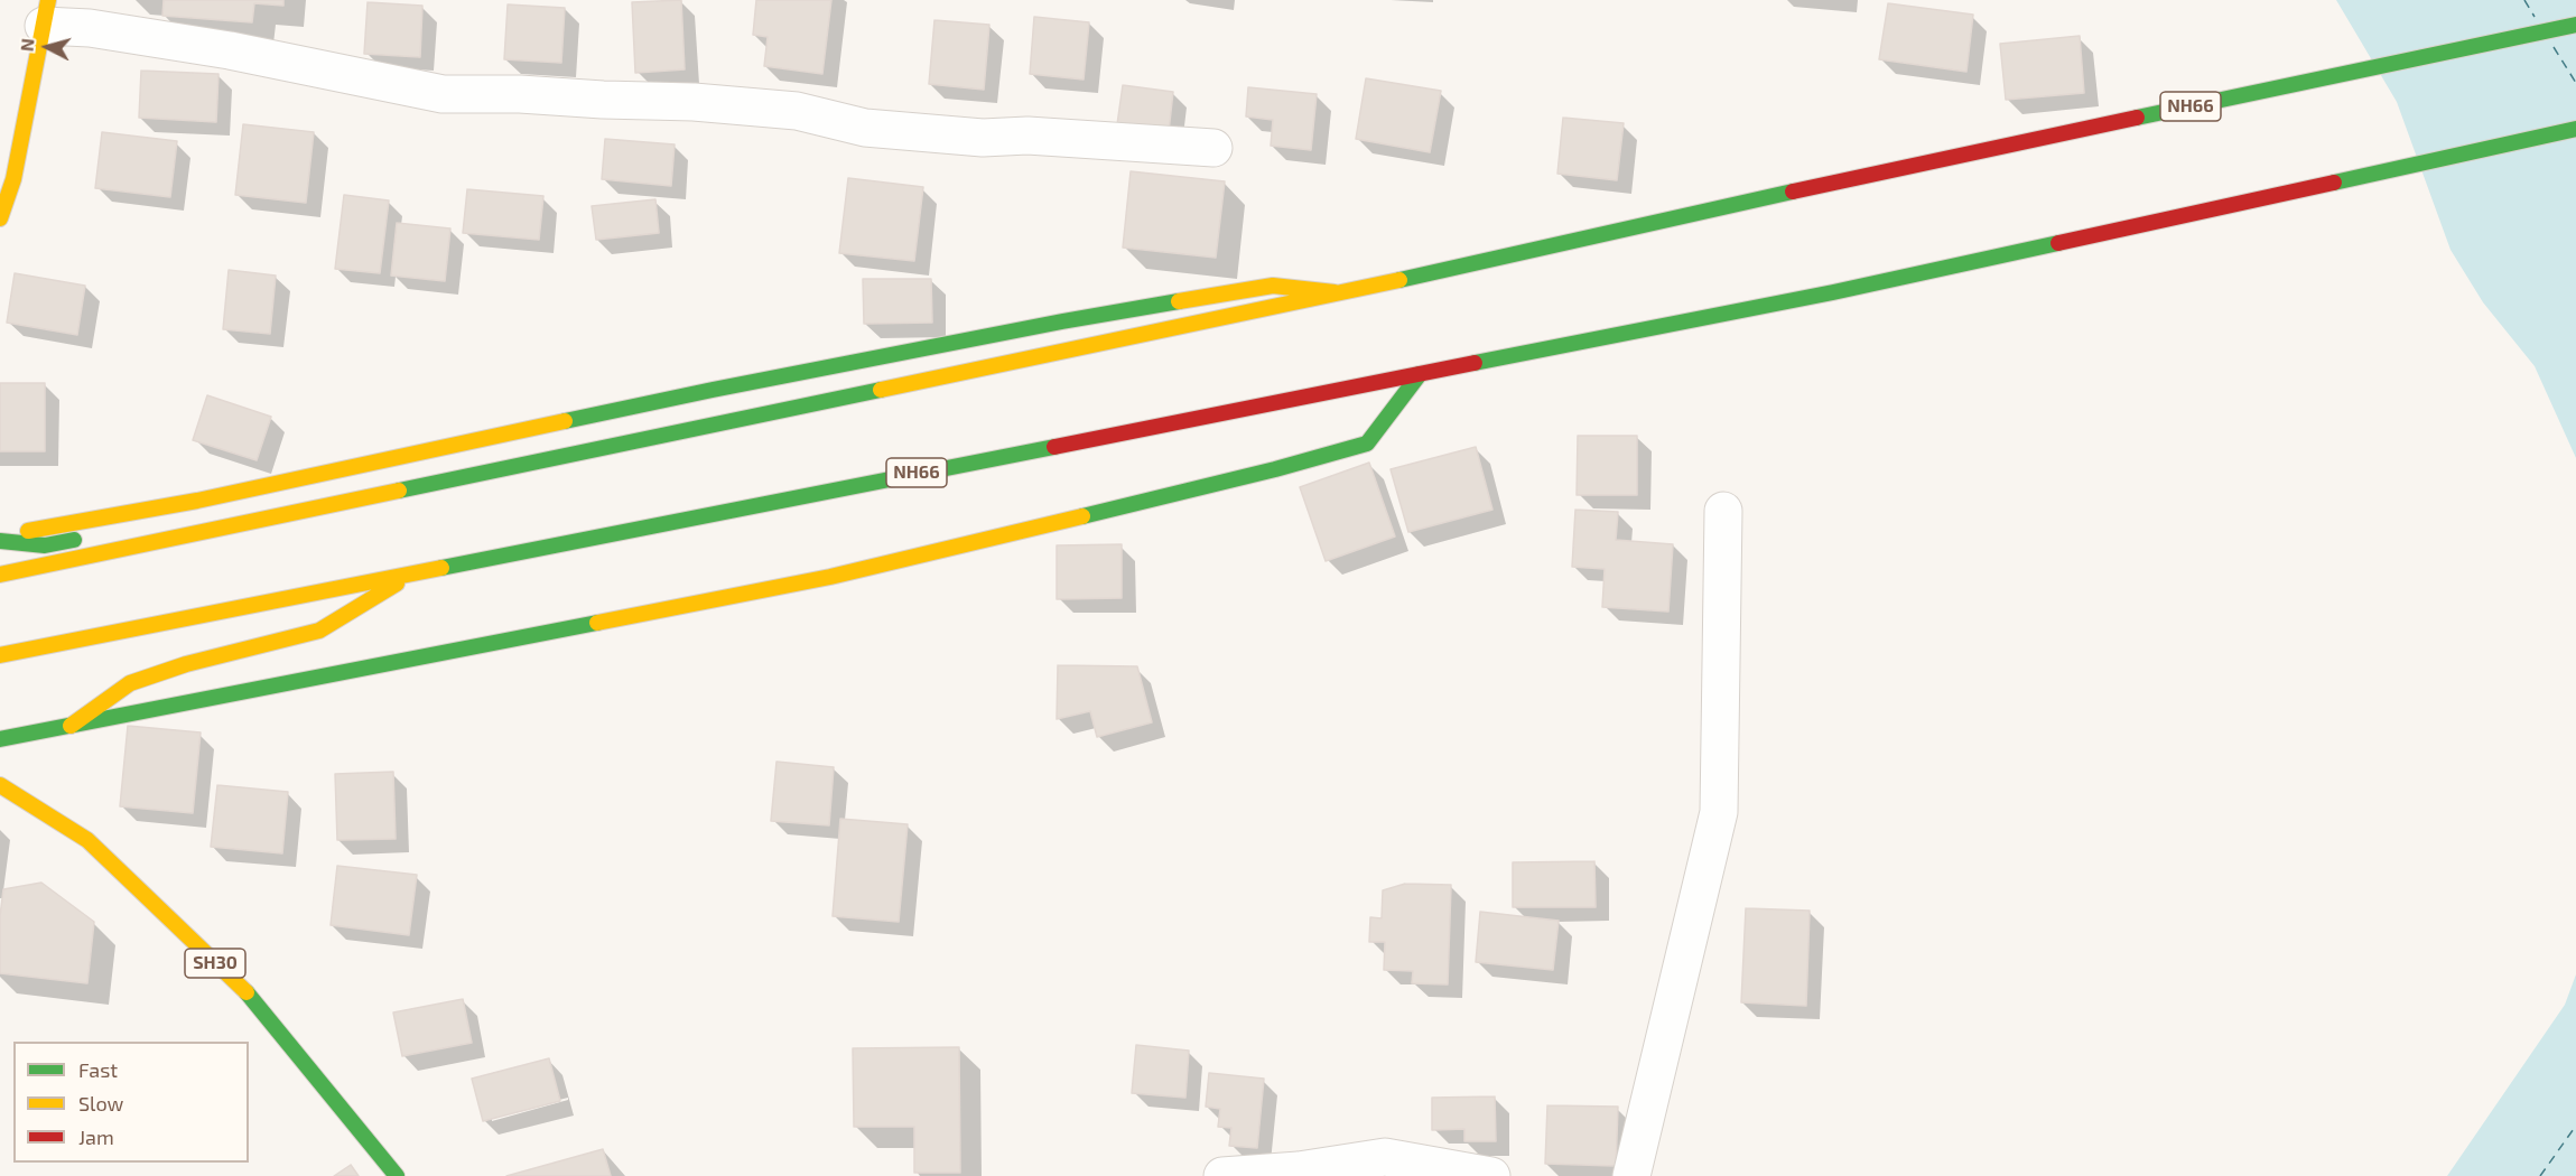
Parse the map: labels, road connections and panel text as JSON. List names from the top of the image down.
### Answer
{
  "streets": {
    "main road": ["NH66", "SH30"]
  },
  "legend": ["Fast", "Slow", "Jam"],
  "north": "left"
}
